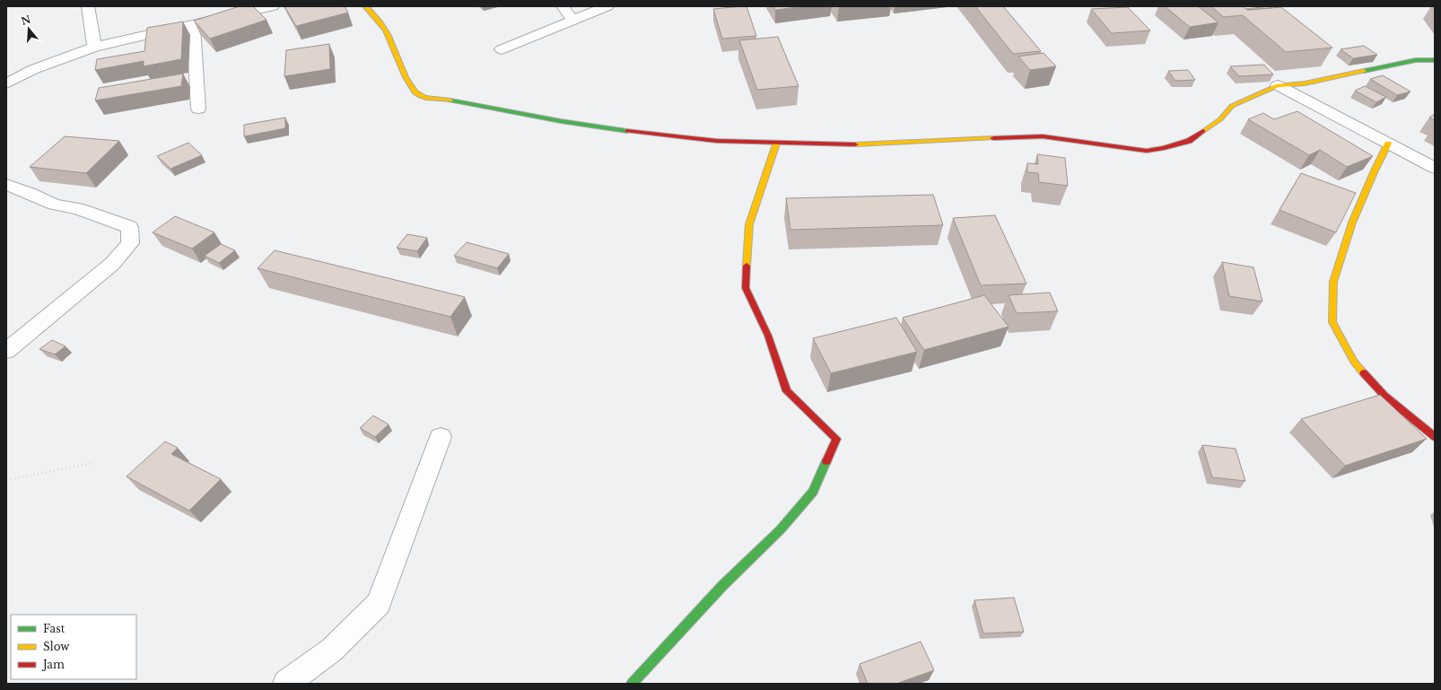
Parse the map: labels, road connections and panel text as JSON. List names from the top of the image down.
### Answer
{
  "legend": ["Fast", "Slow", "Jam"],
  "north": "top"
}
